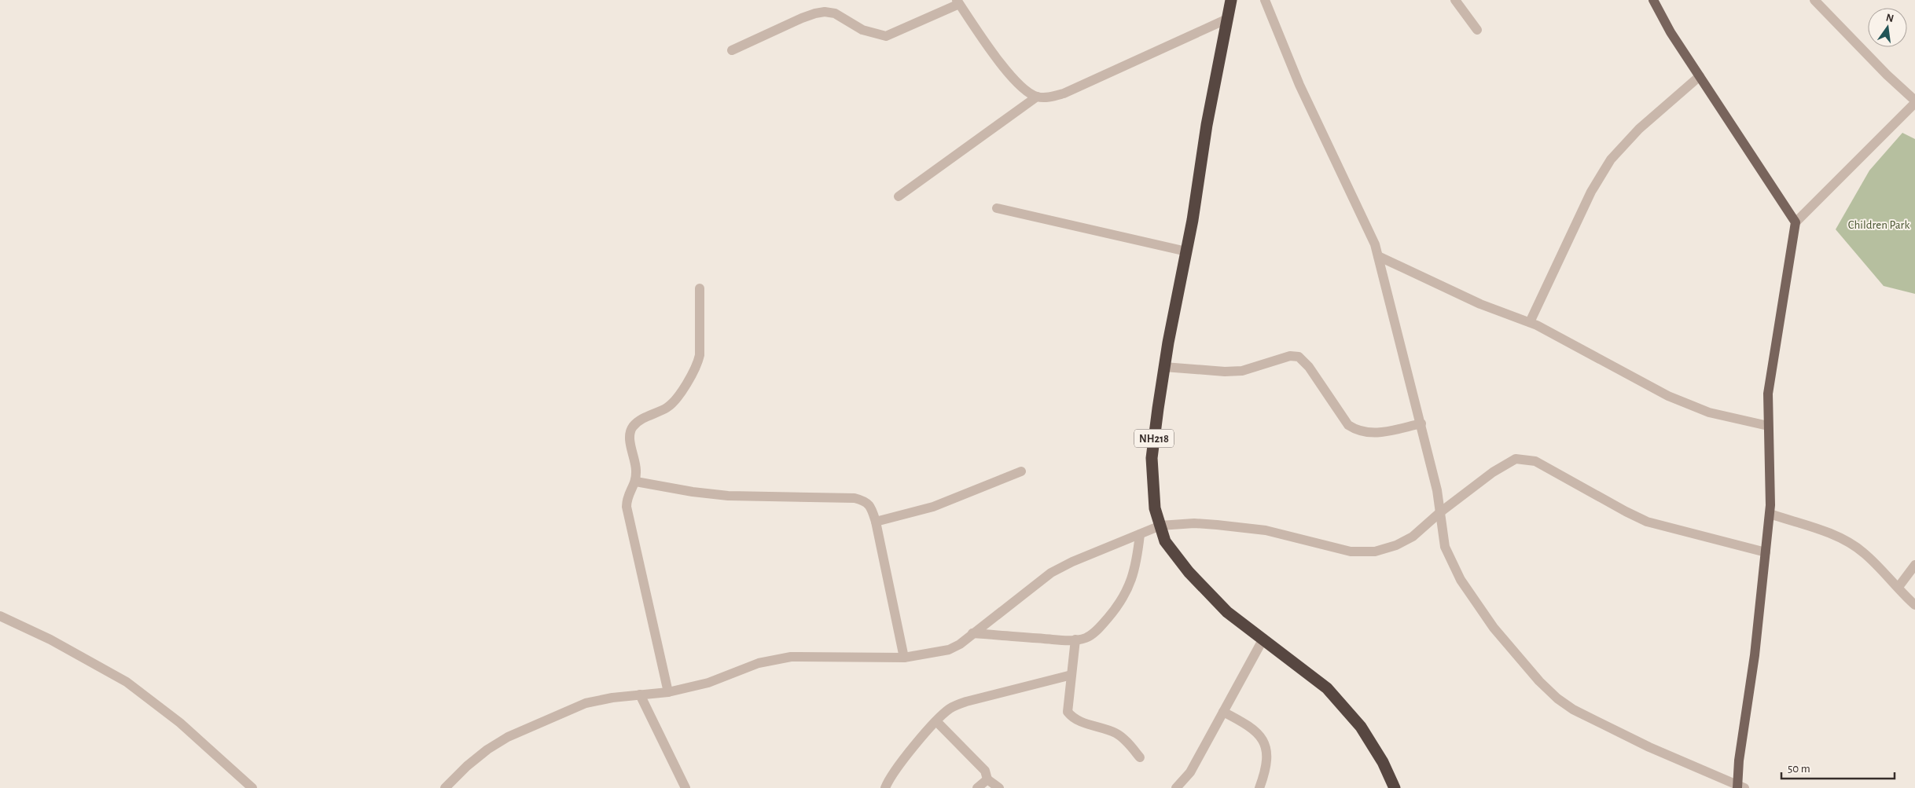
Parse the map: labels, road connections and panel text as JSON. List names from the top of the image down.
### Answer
{
  "streets": {
    "highway": ["NH218"]
  },
  "parks": ["Children Park"],
  "scale_bar": "50 m",
  "north": "top"
}
